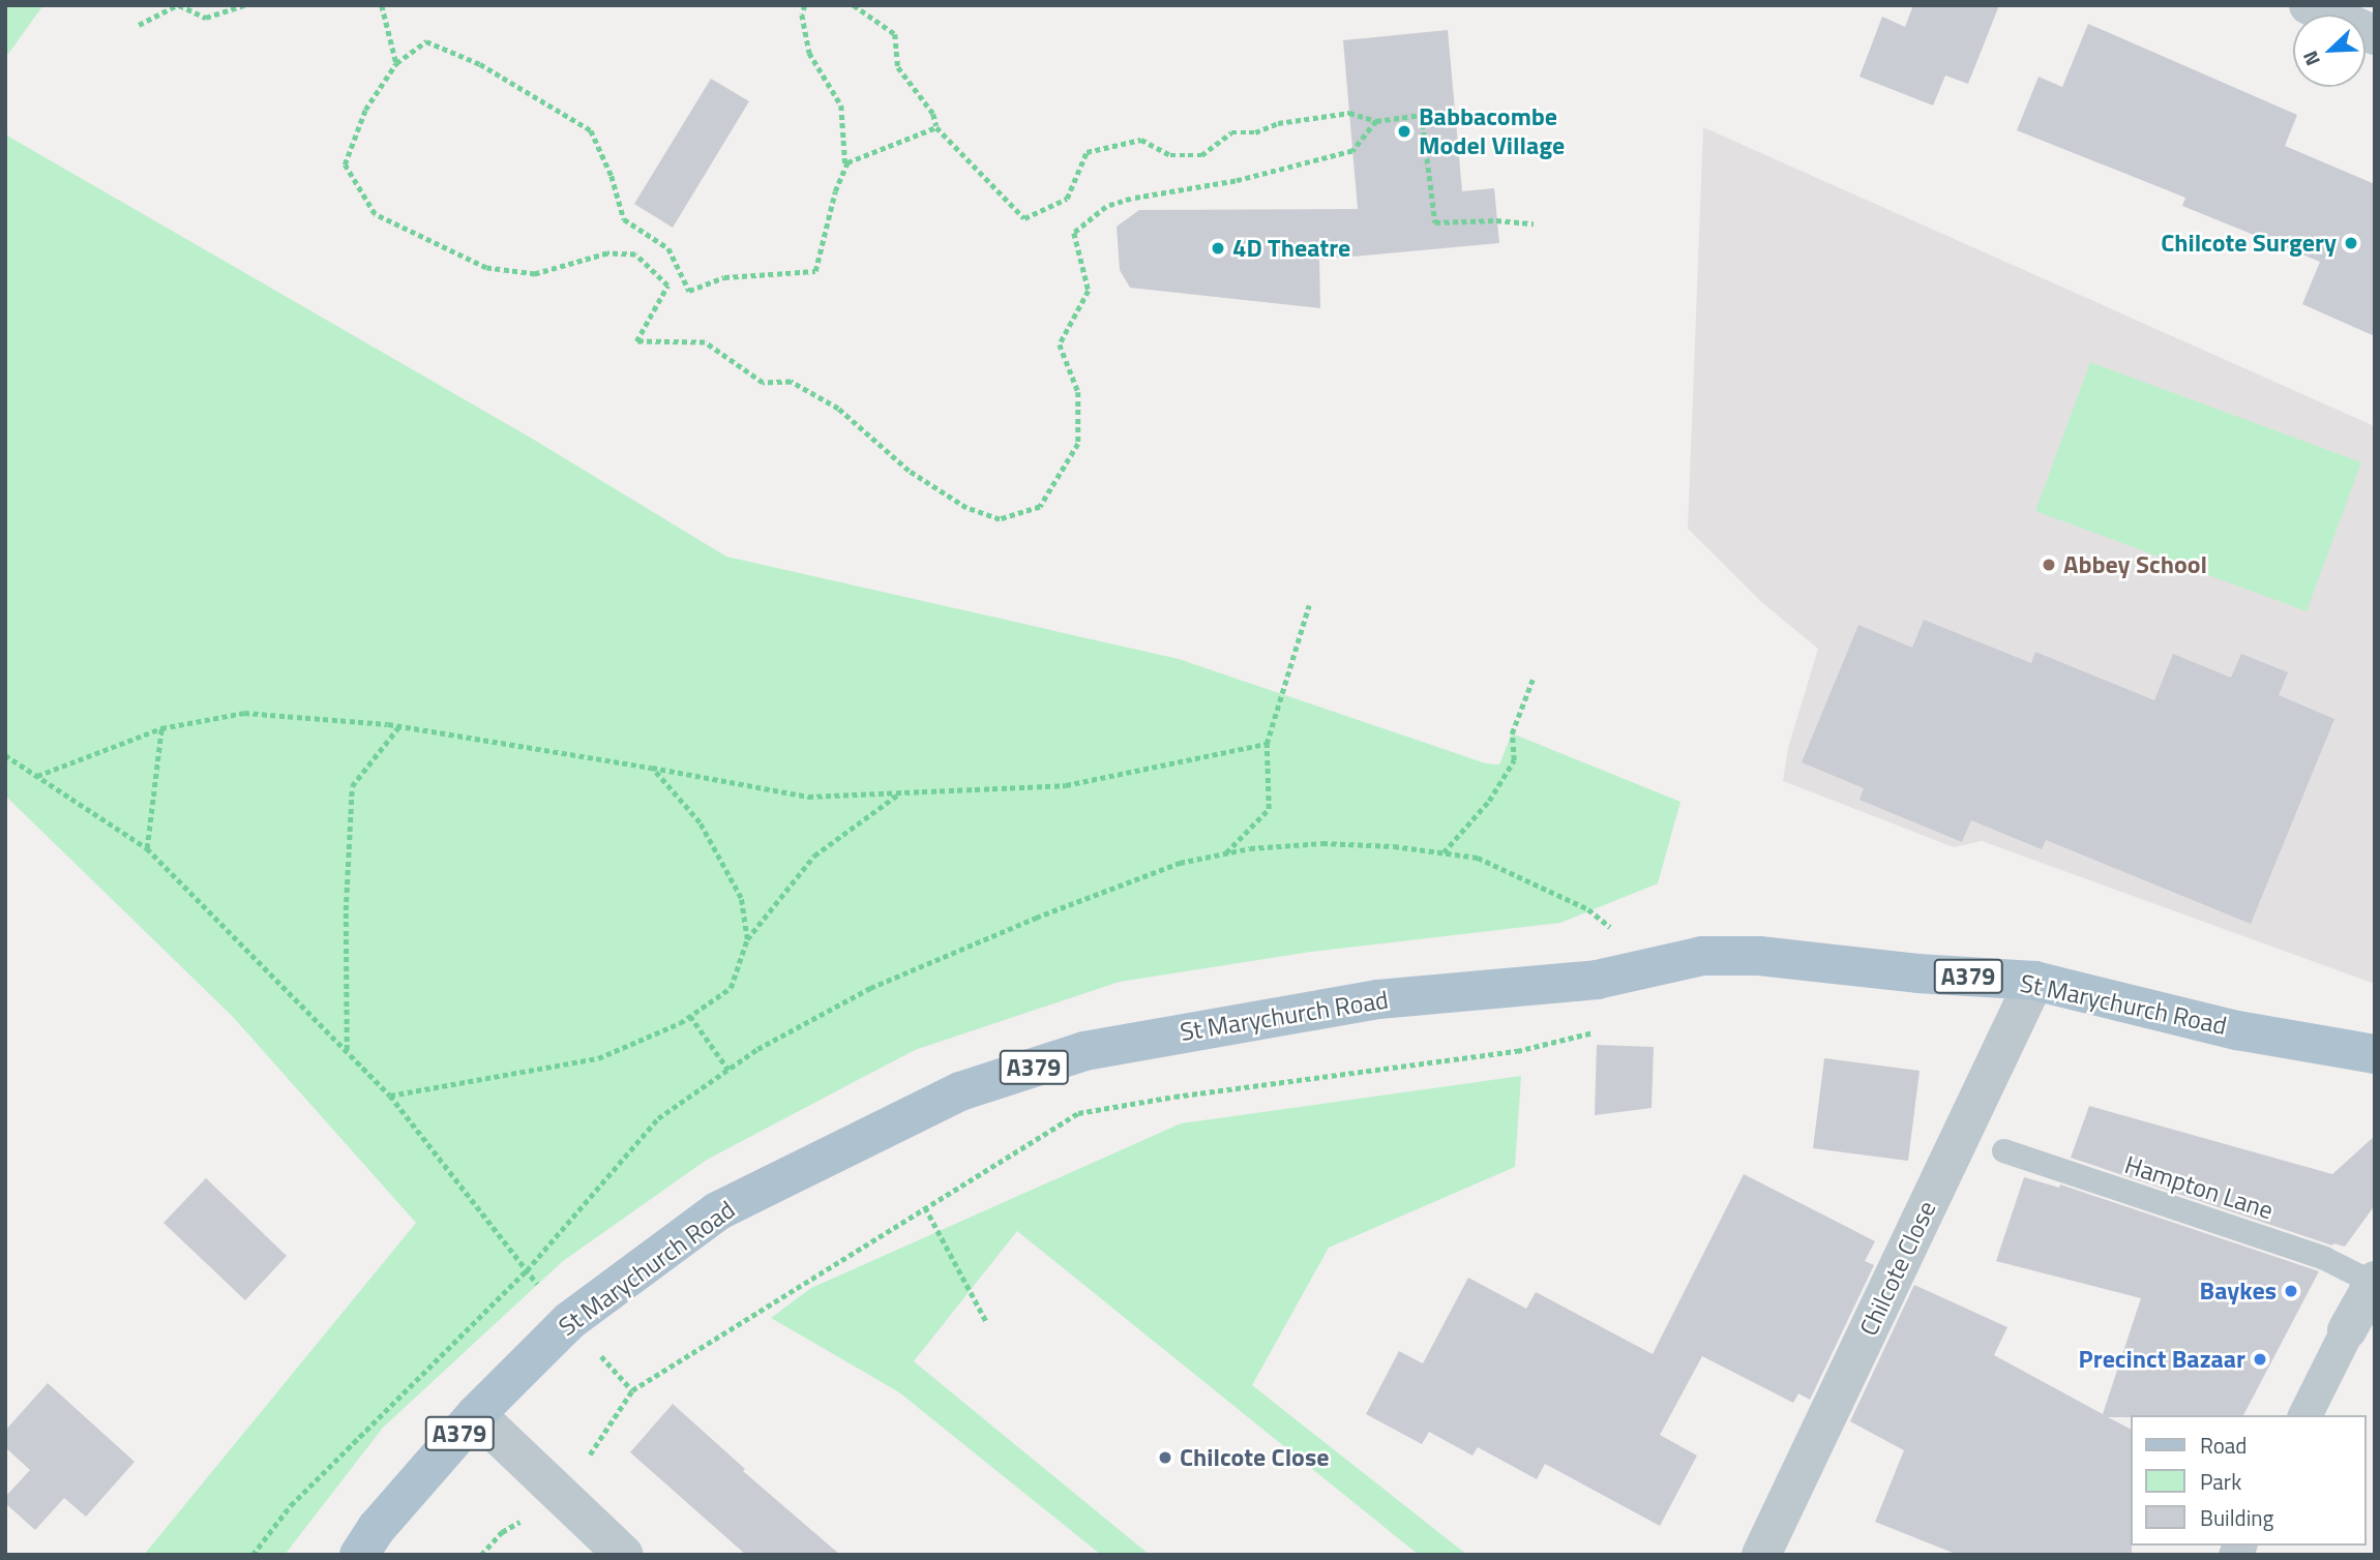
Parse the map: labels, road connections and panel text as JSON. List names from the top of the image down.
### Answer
{
  "streets": {
    "main road": ["A379", "St Marychurch Road"],
    "street": ["Chilcote Close"],
    "lane": ["Hampton Lane"]
  },
  "crossings": [
    ["St Marychurch Road", "Chilcote Close"]
  ],
  "places": [
    "Babbacombe Model Village",
    "Chilcote Surgery",
    "4D Theatre",
    "Abbey School",
    "Baykes",
    "Precinct Bazaar",
    "Chilcote Close"
  ],
  "legend": ["Road", "Park", "Building"],
  "north": "bottom left"
}
